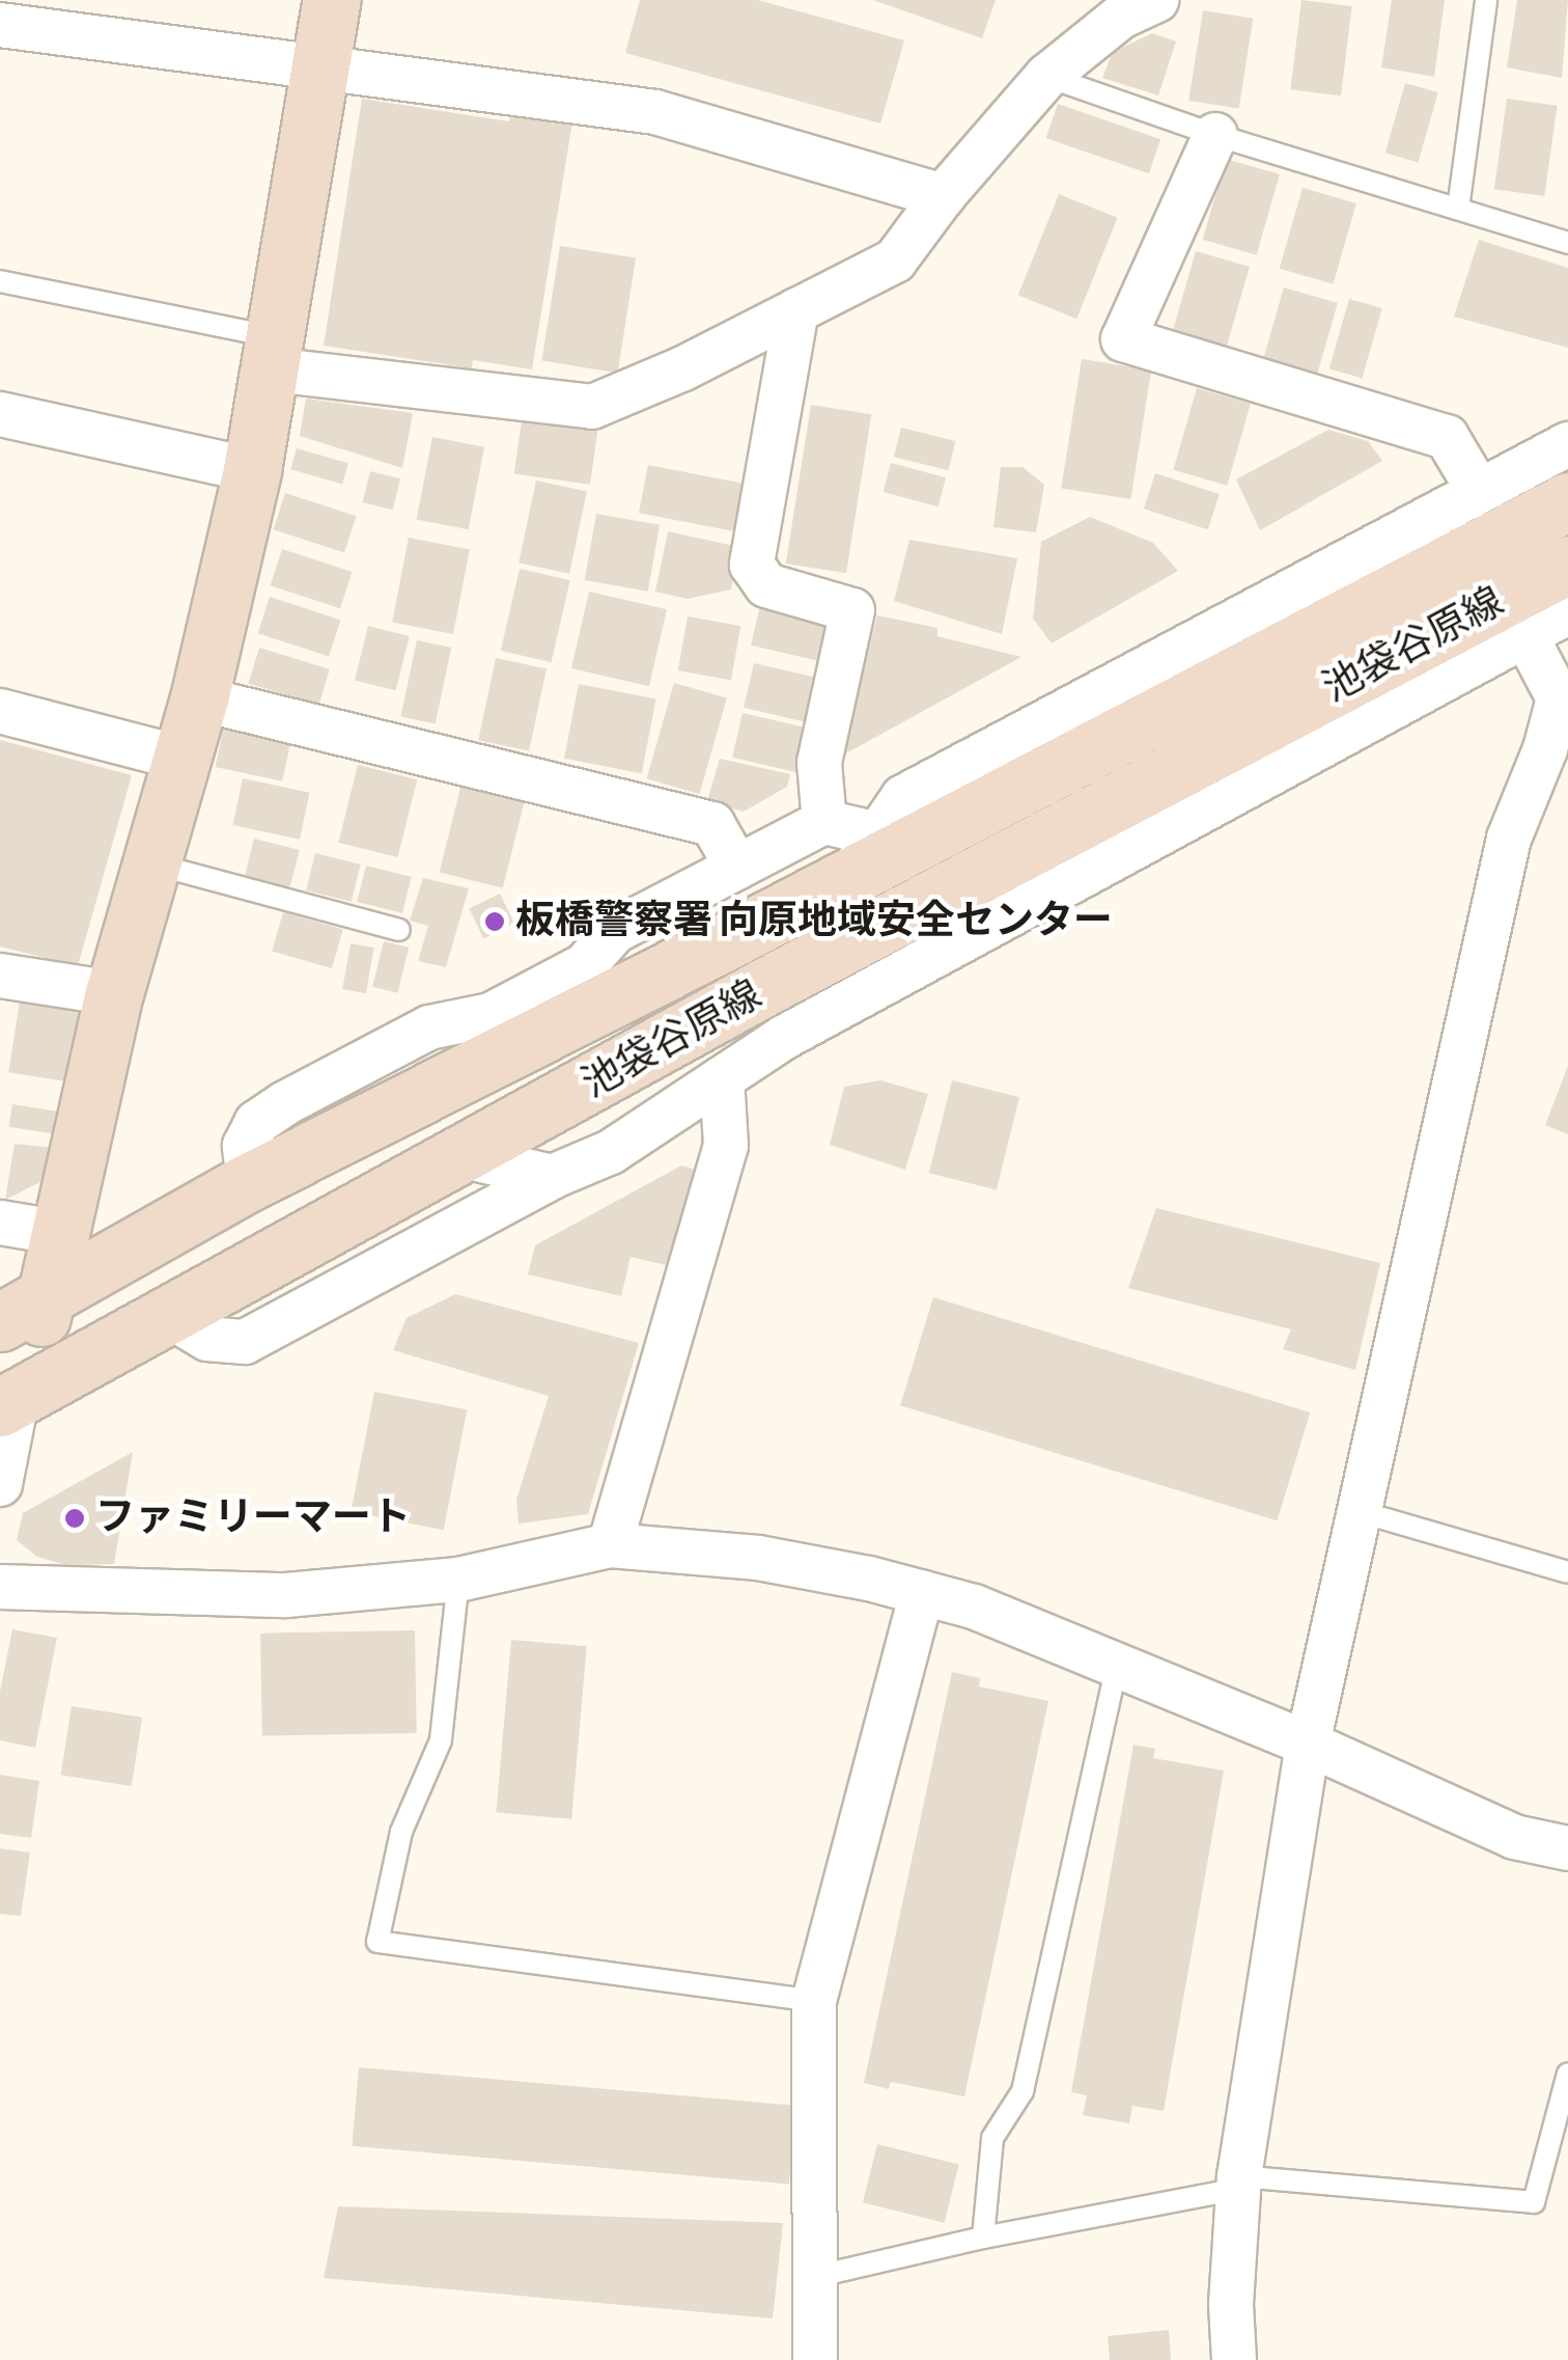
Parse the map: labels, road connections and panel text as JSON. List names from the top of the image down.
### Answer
{
  "streets": {
    "main road": ["池袋谷原線"]
  },
  "places": ["板橋警察署 向原地域安全センター", "ファミリーマート"]
}
